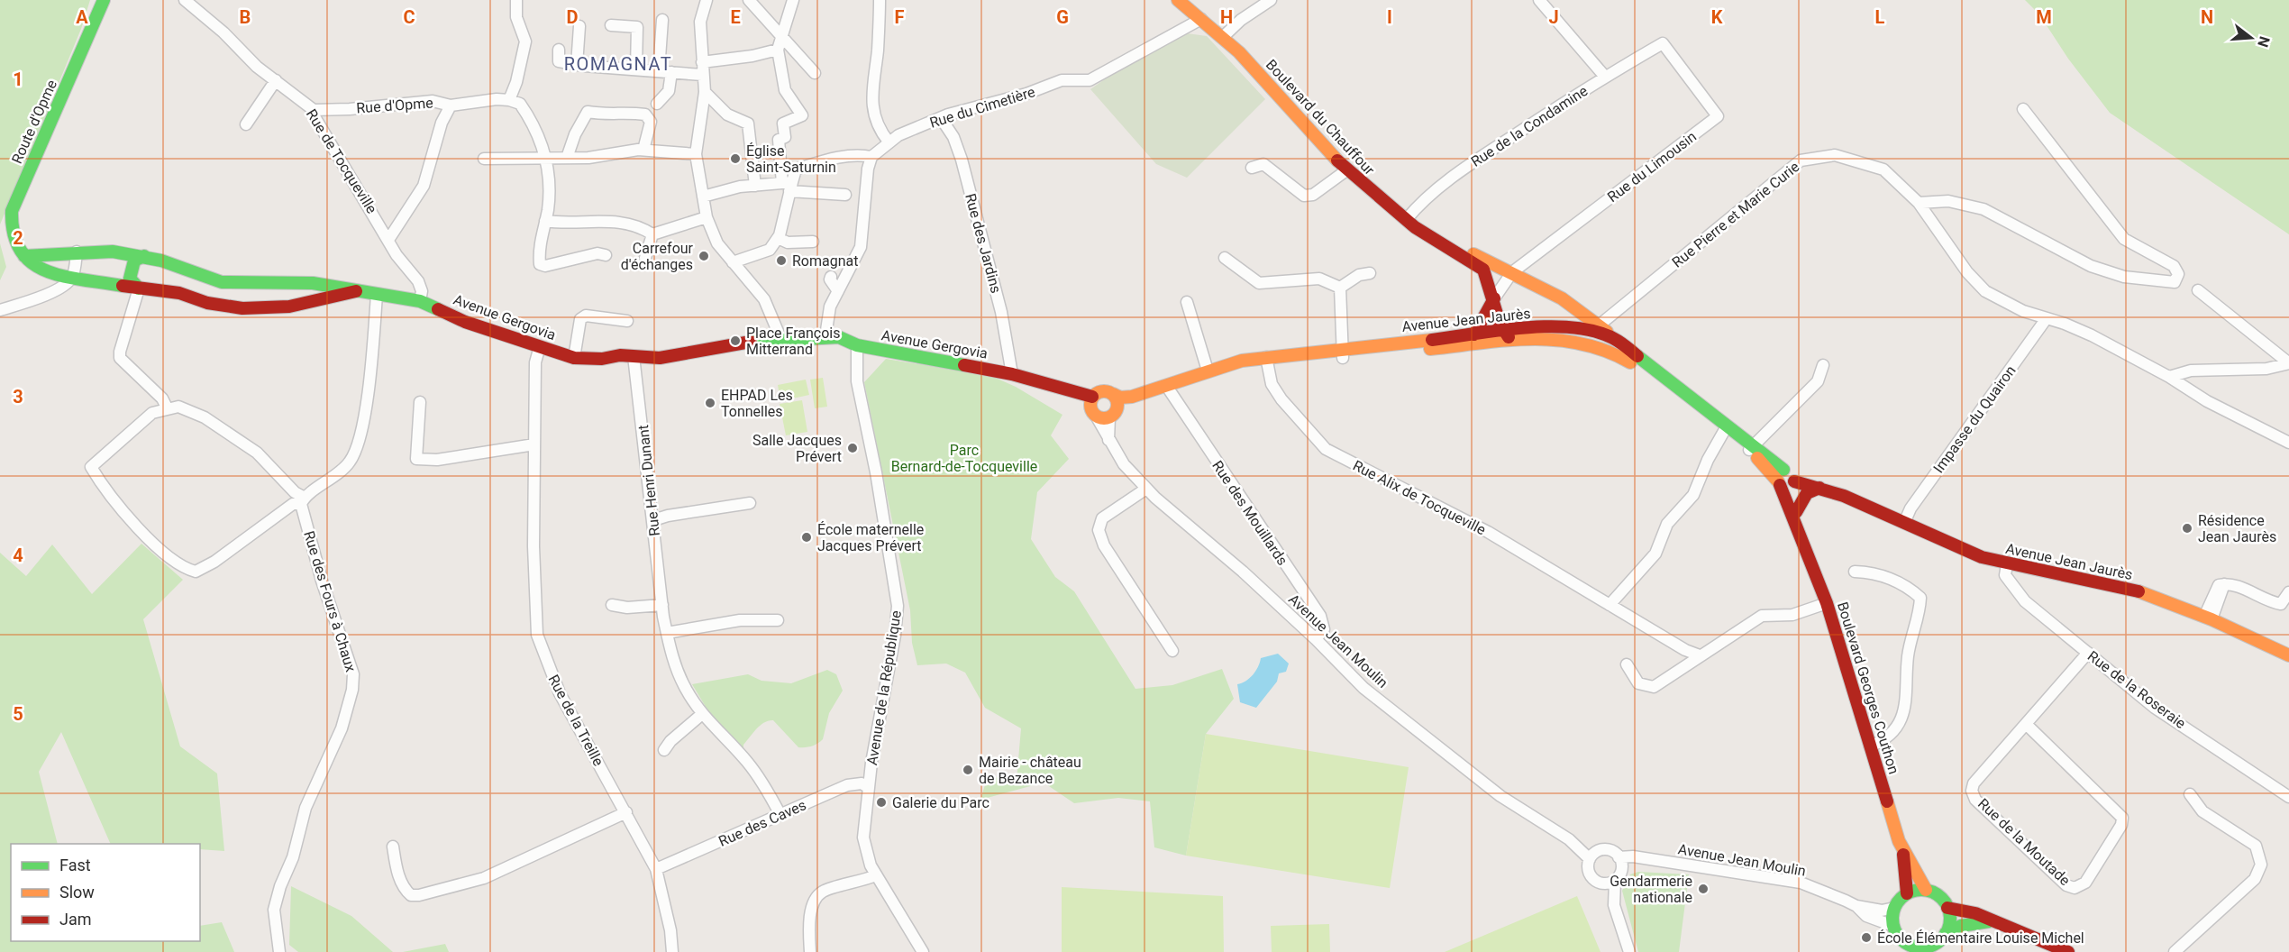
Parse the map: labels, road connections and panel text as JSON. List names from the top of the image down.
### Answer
{
  "streets": {
    "main road": [
      "Boulevard du Chauffour",
      "Route d'Opme",
      "Avenue Gergovia",
      "Avenue Jean Jaurès",
      "Boulevard Georges Couthon"
    ],
    "street": [
      "Rue d'Opme",
      "Rue du Cimetière",
      "Rue de la Condamine",
      "Rue de Tocqueville",
      "Rue du Limousin",
      "Rue Pierre et Marie Curie",
      "Rue des Jardins",
      "Impasse du Quairon",
      "Rue Henri Dunant",
      "Rue Alix de Tocqueville",
      "Rue des Mouillards",
      "Rue des Fours à Chaux",
      "Avenue Jean Moulin",
      "Avenue de la République",
      "Rue de la Roseraie",
      "Rue de la Treille",
      "Rue des Caves",
      "Rue de la Moutade"
    ]
  },
  "crossings": [
    ["Rue d'Opme", "Rue de Tocqueville"],
    ["Rue du Cimetière", "Boulevard du Chauffour"],
    ["Rue du Cimetière", "Rue des Jardins"],
    ["Boulevard du Chauffour", "Rue de la Condamine"],
    ["Route d'Opme", "Avenue Gergovia"],
    ["Rue de la Condamine", "Rue du Limousin"],
    ["Rue de Tocqueville", "Avenue Gergovia"],
    ["Rue Pierre et Marie Curie", "Avenue Jean Jaurès"],
    ["Rue Pierre et Marie Curie", "Impasse du Quairon"],
    ["Rue des Jardins", "Avenue Gergovia"],
    ["Avenue Gergovia", "Avenue Jean Jaurès"],
    ["Avenue Gergovia", "Rue Henri Dunant"],
    ["Avenue Gergovia", "Avenue Jean Moulin"],
    ["Avenue Gergovia", "Avenue de la République"],
    ["Avenue Gergovia", "Rue de la Treille"],
    ["Avenue Jean Jaurès", "Impasse du Quairon"],
    ["Avenue Jean Jaurès", "Rue Alix de Tocqueville"],
    ["Avenue Jean Jaurès", "Rue des Mouillards"],
    ["Avenue Jean Jaurès", "Avenue Jean Moulin"],
    ["Avenue Jean Jaurès", "Boulevard Georges Couthon"],
    ["Avenue Jean Jaurès", "Rue de la Roseraie"],
    ["Rue Henri Dunant", "Rue des Caves"],
    ["Rue des Mouillards", "Avenue Jean Moulin"],
    ["Avenue Jean Moulin", "Boulevard Georges Couthon"],
    ["Avenue de la République", "Rue des Caves"],
    ["Rue de la Roseraie", "Rue de la Moutade"],
    ["Rue de la Treille", "Rue des Caves"]
  ],
  "districts": ["ROMAGNAT"],
  "parks": ["Parc Bernard-de-Tocqueville"],
  "places": [
    "Église Saint-Saturnin",
    "Carrefour d'échanges",
    "Romagnat",
    "Place François Mitterrand",
    "EHPAD Les Tonnelles",
    "Salle Jacques Prévert",
    "Résidence Jean Jaurès",
    "École maternelle Jacques Prévert",
    "Mairie - château de Bezance",
    "Galerie du Parc",
    "Gendarmerie nationale",
    "École Élémentaire Louise Michel"
  ],
  "legend": ["Fast", "Slow", "Jam"],
  "north": "right",
  "grid": {
    "columns": [
      "A",
      "B",
      "C",
      "D",
      "E",
      "F",
      "G",
      "H",
      "I",
      "J",
      "K",
      "L",
      "M",
      "N"
    ],
    "rows": [
      "1",
      "2",
      "3",
      "4",
      "5"
    ]
  }
}
